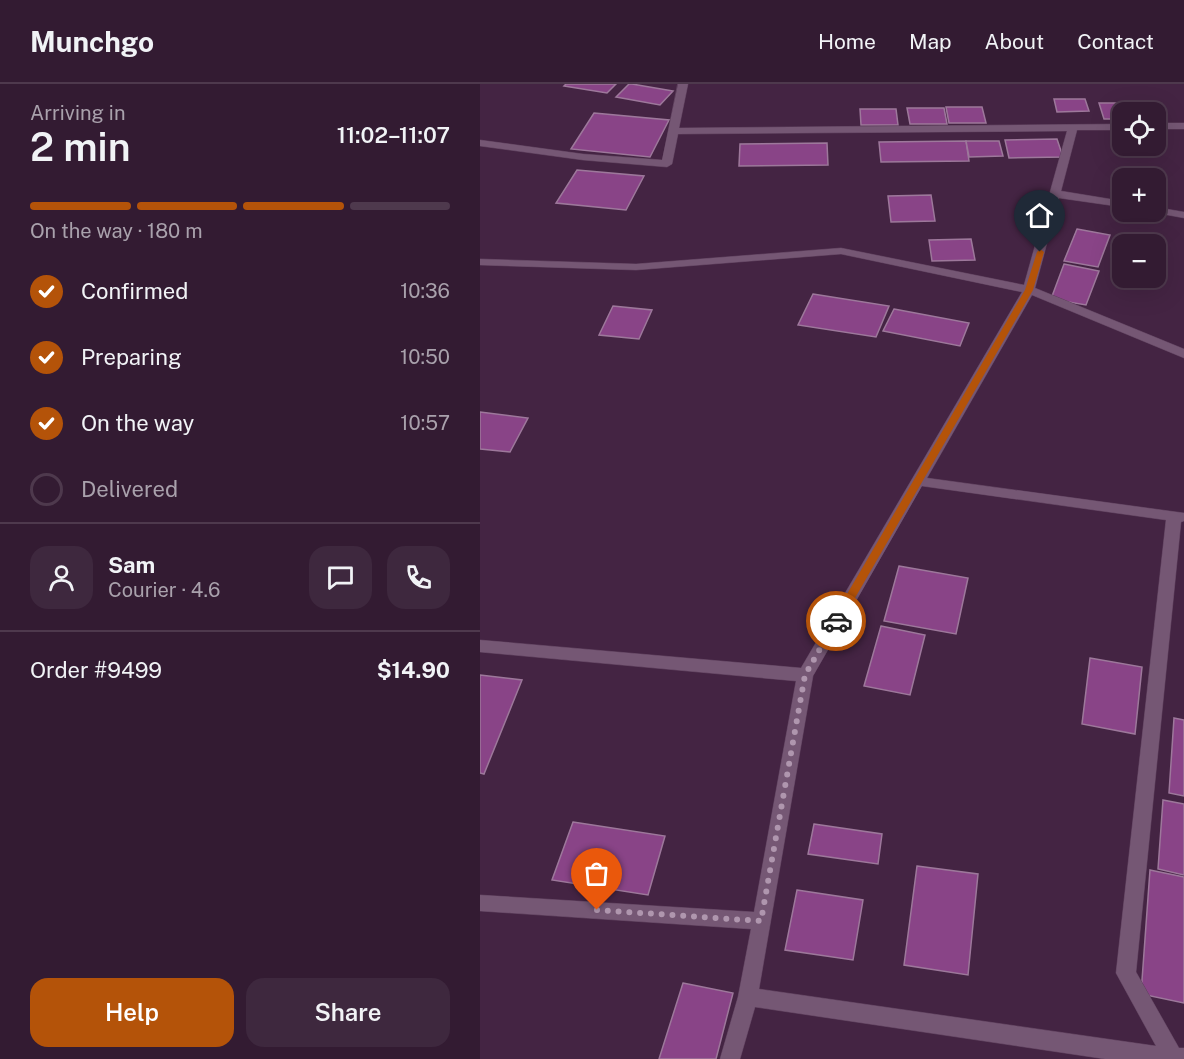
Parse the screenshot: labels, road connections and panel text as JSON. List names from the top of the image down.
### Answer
{
  "page": {
    "header": "Munchgo",
    "nav": [
      "Home",
      "Map",
      "About",
      "Contact"
    ],
    "heading": ["2 min", "Arriving in", "11:02–11:07"],
    "panel": [
      "Sam",
      "Courier · 4.6",
      "Order #9499",
      "$14.90"
    ],
    "map_buttons": ["+", "−"],
    "bar": "On the way · 180 m",
    "list": [
      ["Confirmed", "10:36"],
      ["Preparing", "10:50"],
      ["On the way", "10:57"],
      "Delivered"
    ],
    "buttons": ["Help", "Share"]
  }
}
